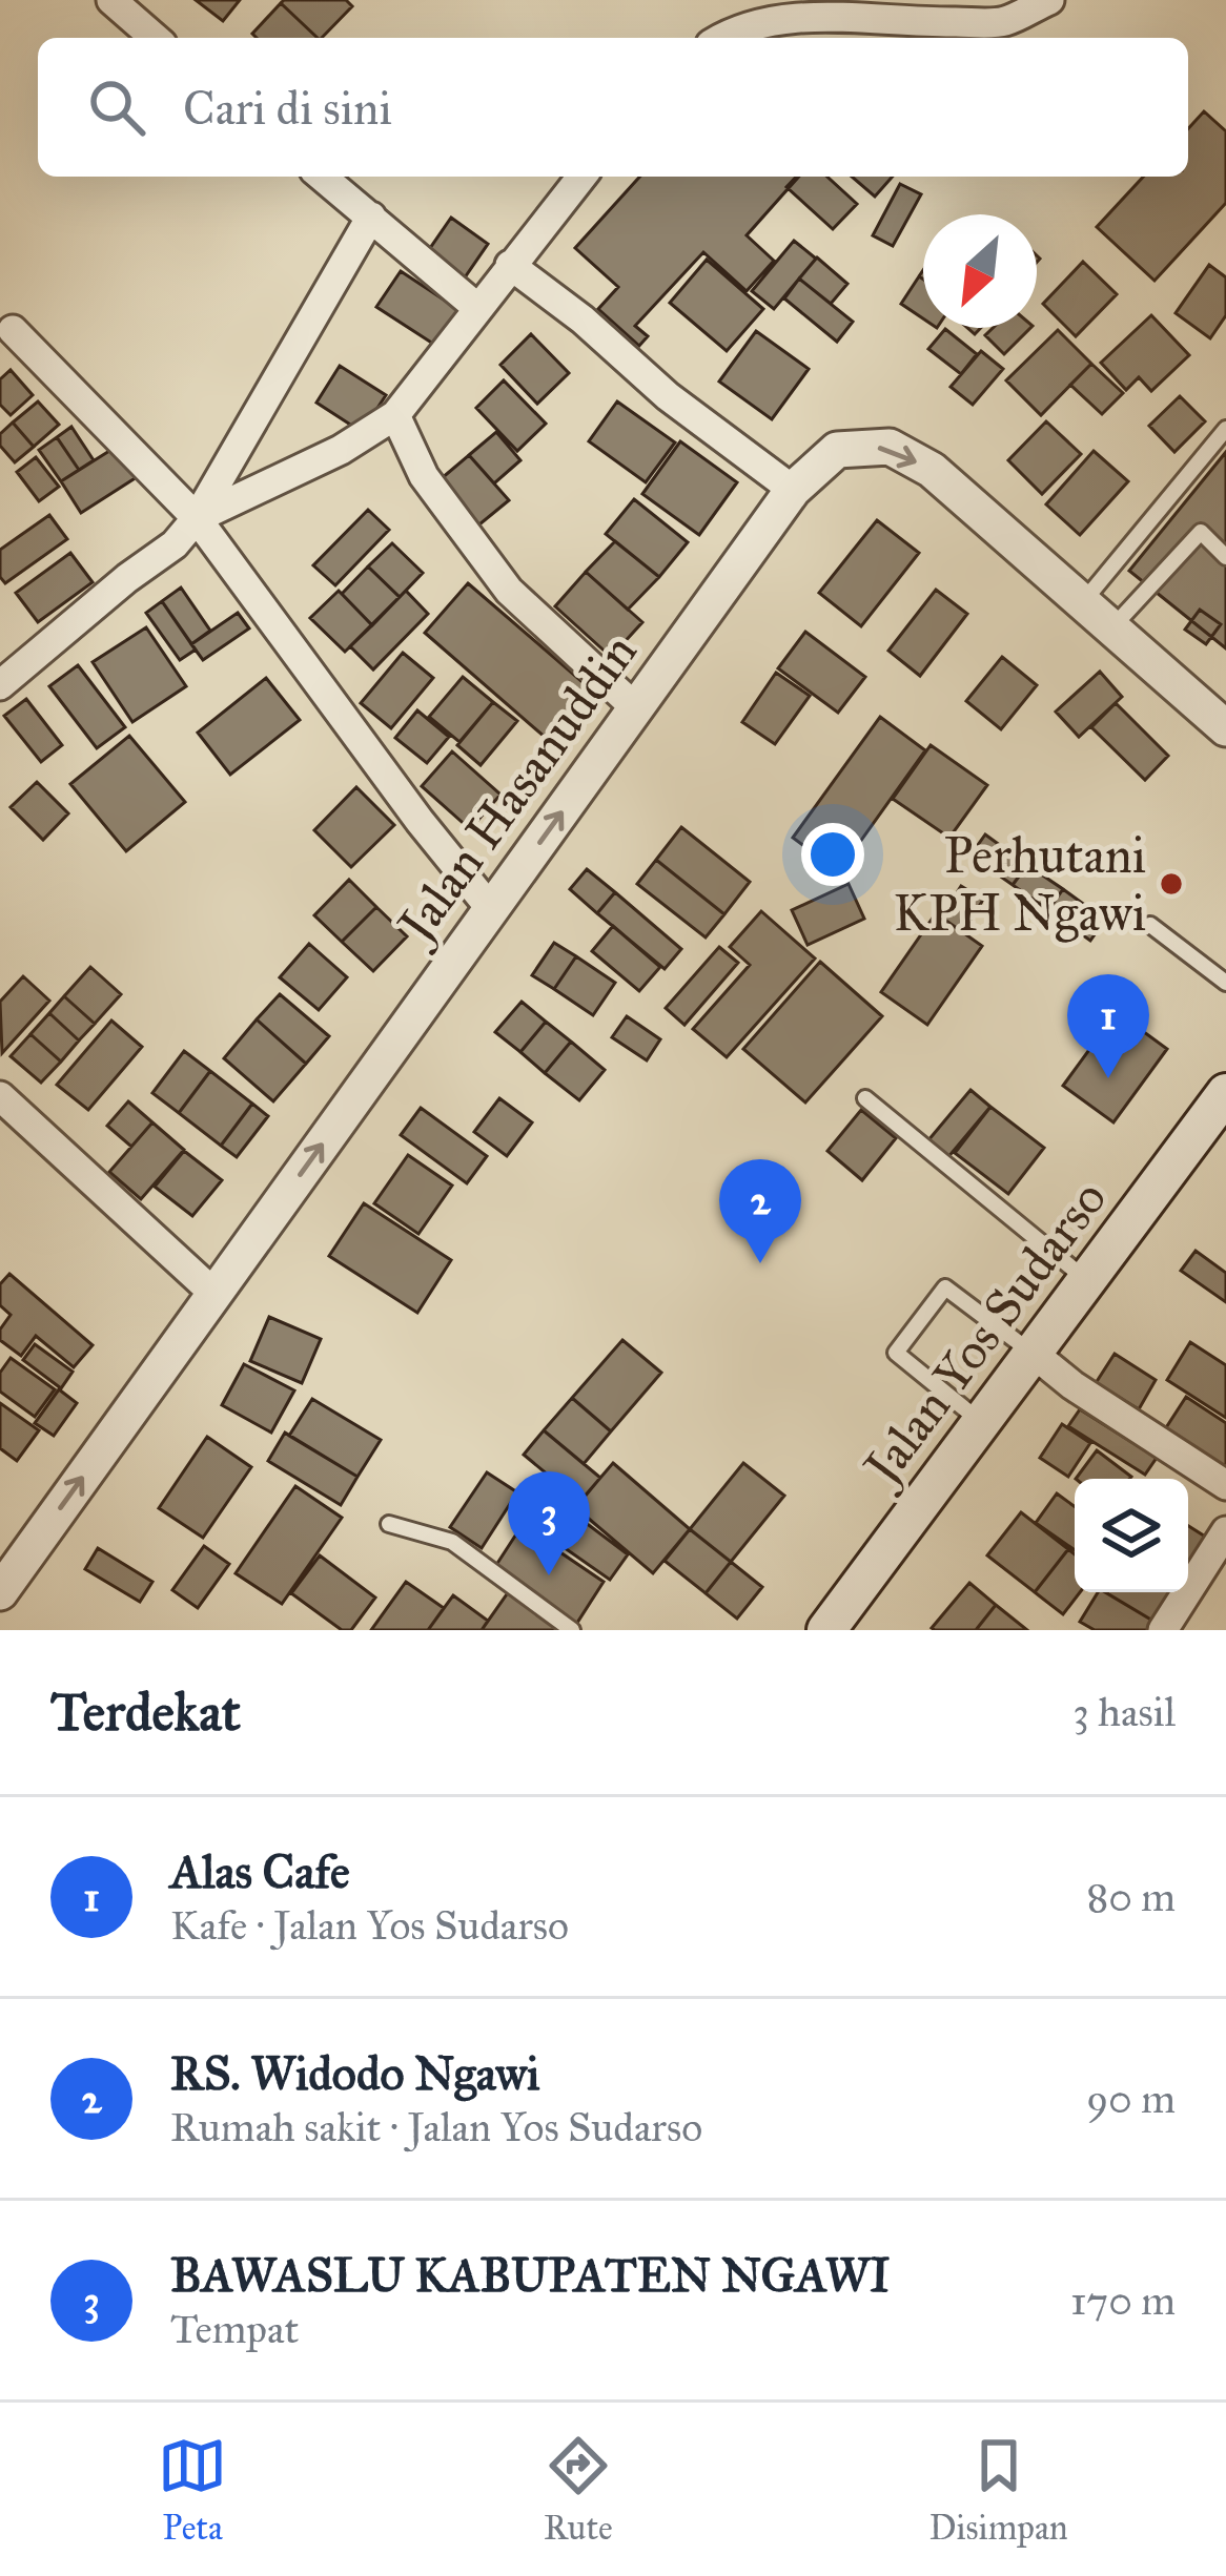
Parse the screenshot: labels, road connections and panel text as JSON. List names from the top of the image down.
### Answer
{
  "streets": {
    "main road": ["Jalan Yos Sudarso"],
    "street": ["Jalan Hasanuddin"]
  },
  "one_way": ["Jalan Hasanuddin"],
  "places": ["Perhutani KPH Ngawi"],
  "north": "bottom left",
  "page": {
    "search": "Cari di sini",
    "pins": ["1", "2", "3"],
    "heading": ["Terdekat", "3 hasil"],
    "list": [
      {
        "mark": "1",
        "name": "Alas Cafe",
        "note": "Kafe · Jalan Yos Sudarso",
        "value": "80 m"
      },
      {
        "mark": "2",
        "name": "RS. Widodo Ngawi",
        "note": "Rumah sakit · Jalan Yos Sudarso",
        "value": "90 m"
      },
      {
        "mark": "3",
        "name": "BAWASLU KABUPATEN NGAWI",
        "note": "Tempat",
        "value": "170 m"
      }
    ],
    "nav": ["Peta", "Rute", "Disimpan"]
  }
}
